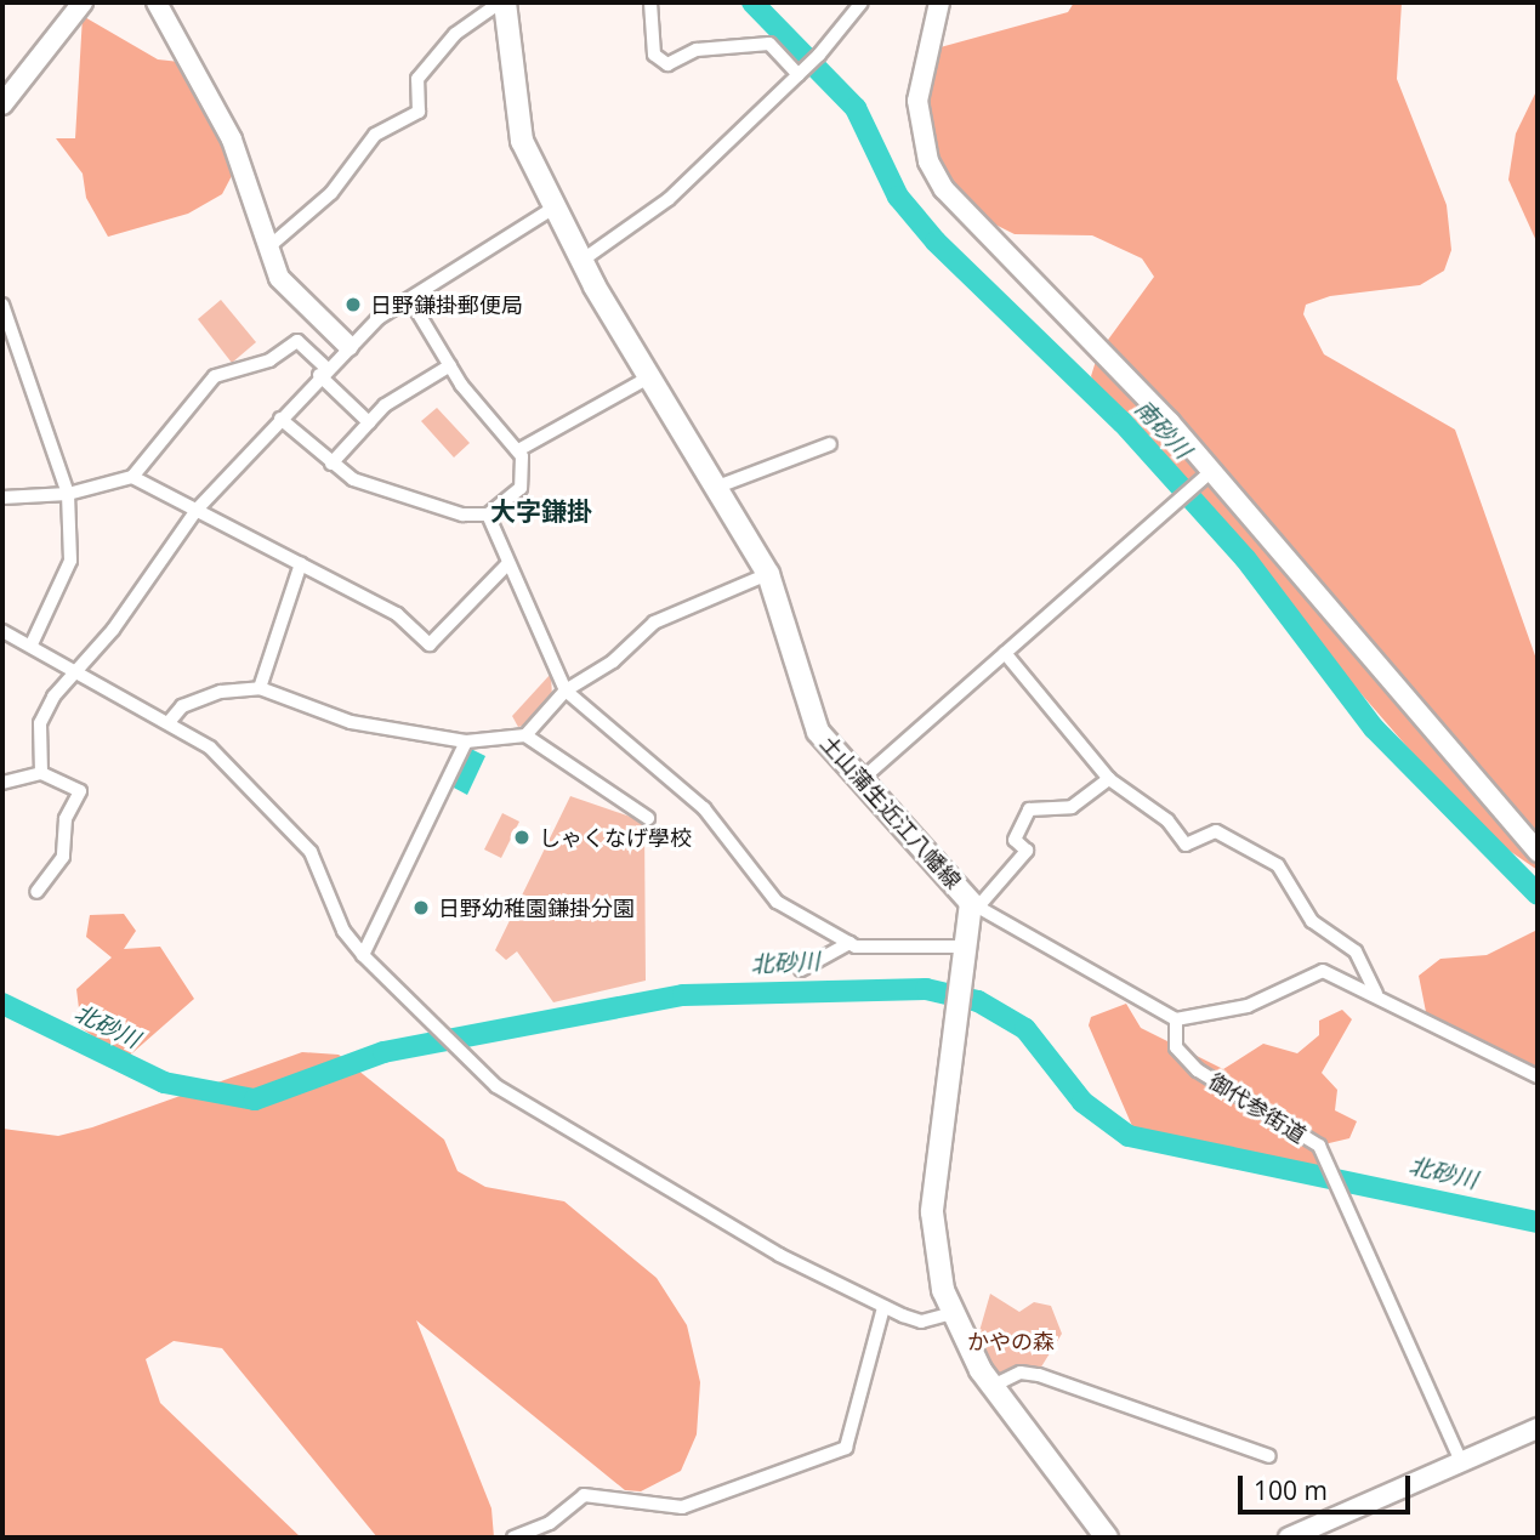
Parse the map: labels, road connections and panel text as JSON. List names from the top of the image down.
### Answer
{
  "streets": {
    "main road": ["土山蒲生近江八幡線"],
    "street": ["御代参街道"]
  },
  "districts": ["大字鎌掛"],
  "water": ["南砂川", "北砂川"],
  "parks": ["かやの森"],
  "places": ["日野鎌掛郵便局", "しゃくなげ學校", "日野幼稚園鎌掛分園"],
  "scale_bar": "100 m"
}
